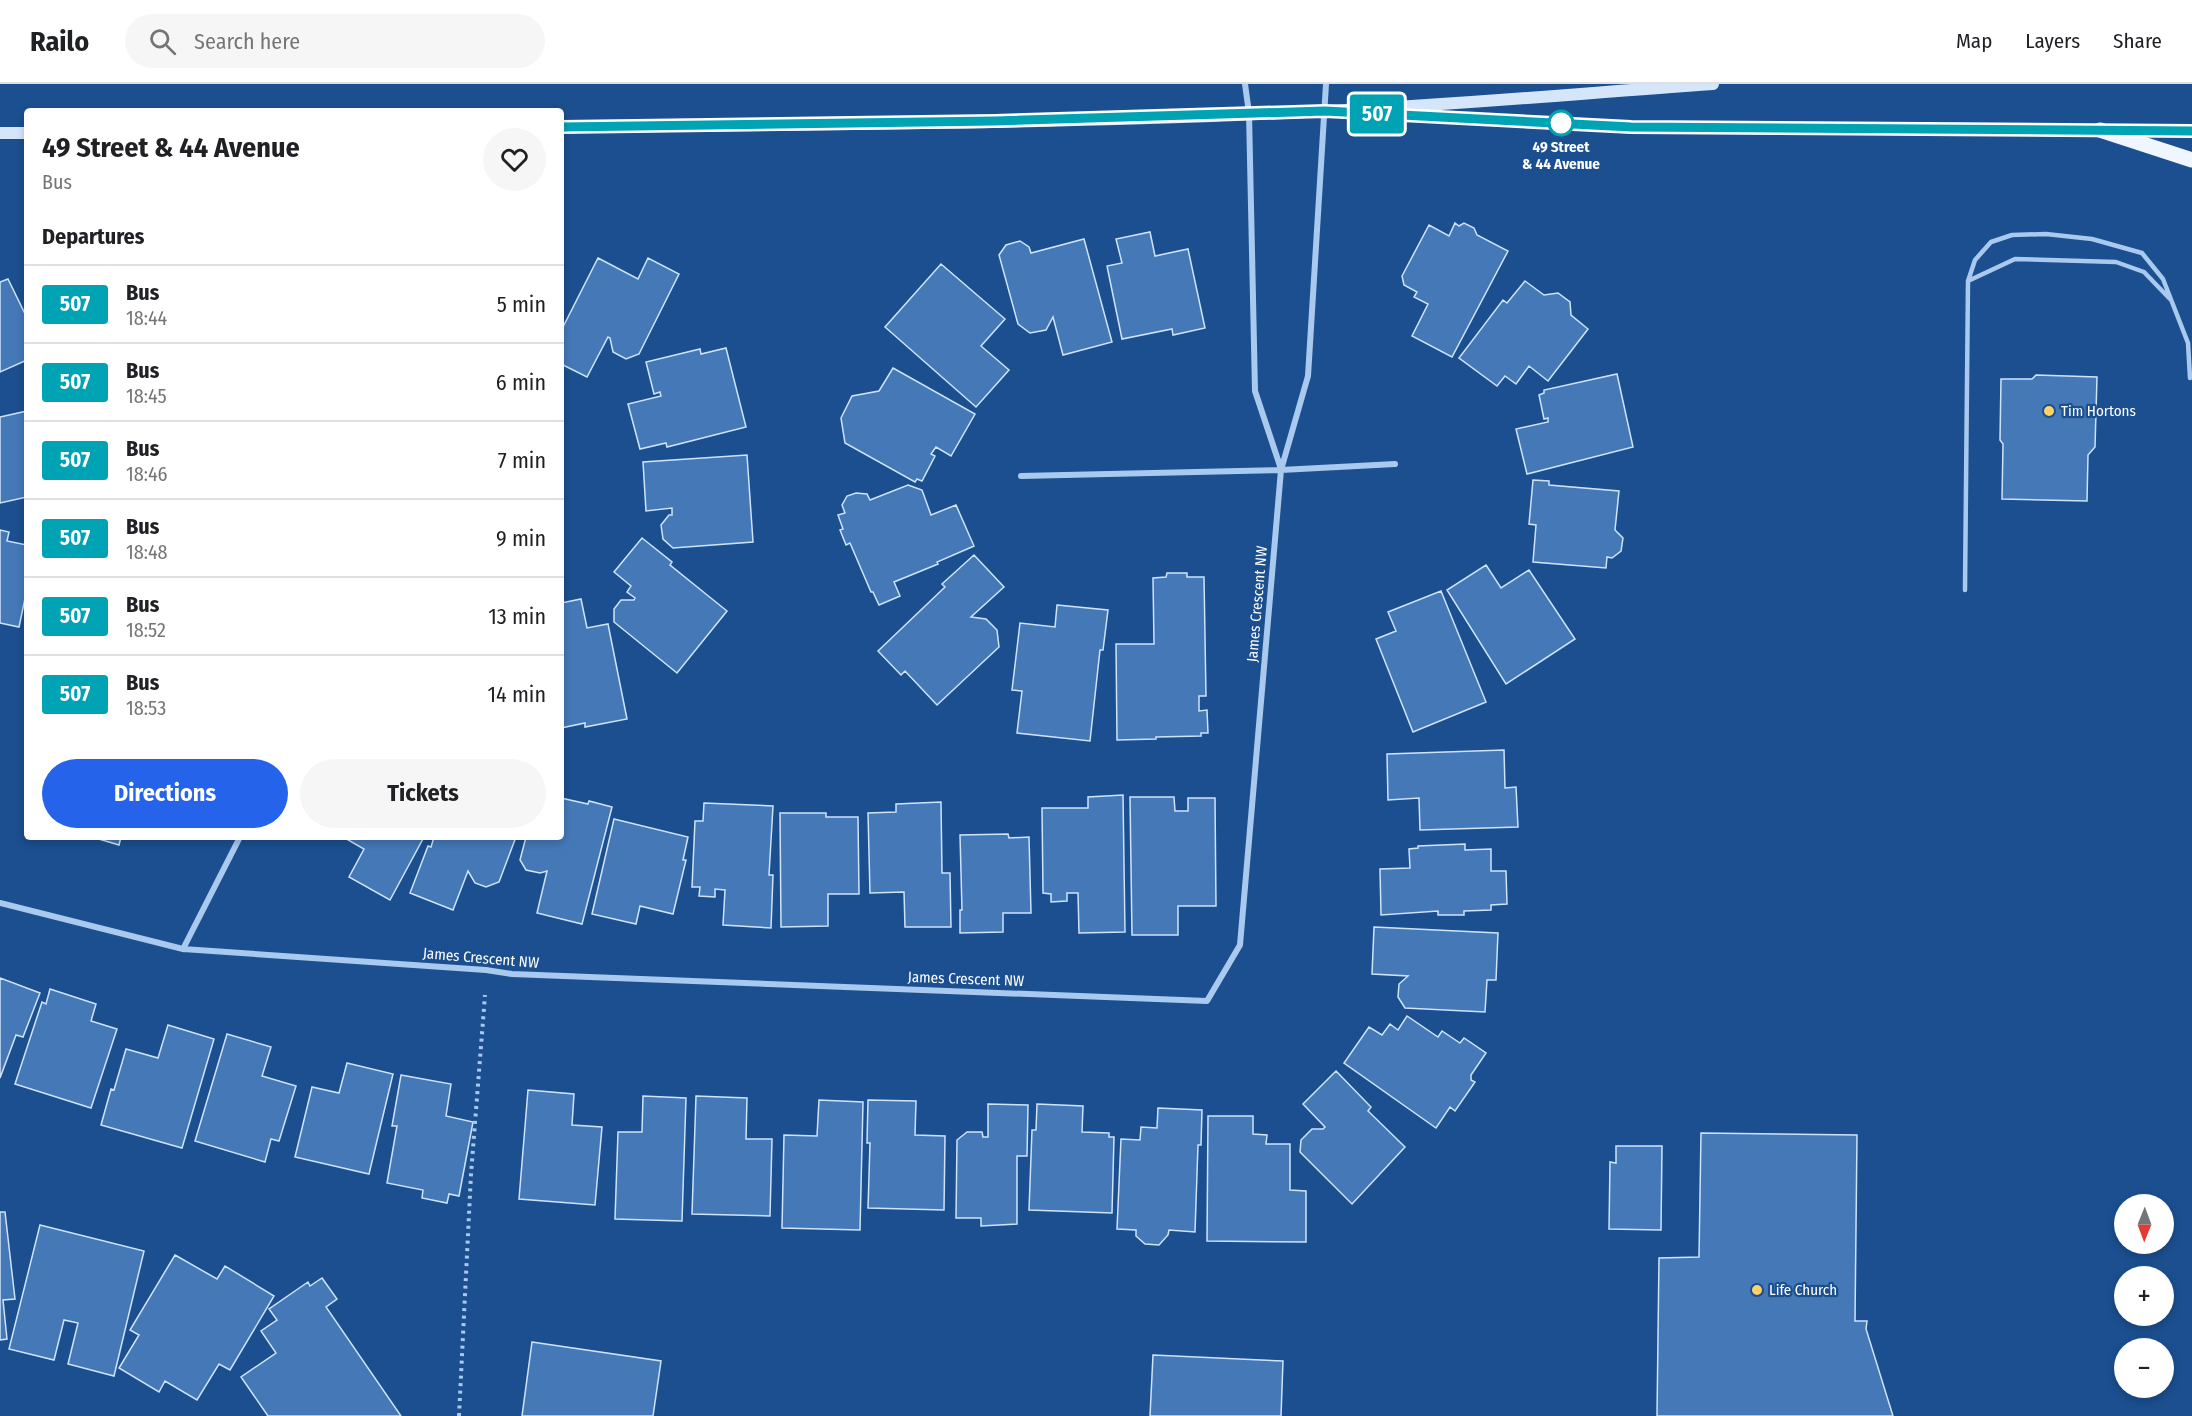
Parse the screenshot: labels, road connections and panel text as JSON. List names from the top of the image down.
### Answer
{
  "streets": {
    "street": ["James Crescent NW"]
  },
  "places": ["49 Street & 44 Avenue", "Tim Hortons", "Life Church"],
  "lines": ["bus line 507"],
  "north": "bottom",
  "page": {
    "header": "Railo",
    "search": "Search here",
    "nav": ["Map", "Layers", "Share"],
    "on_map": "507",
    "heading": [
      ["49 Street & 44 Avenue", "Bus"],
      "Departures"
    ],
    "list": [
      {
        "mark": "507",
        "name": "Bus",
        "note": "18:44",
        "value": "5 min"
      },
      {
        "mark": "507",
        "name": "Bus",
        "note": "18:45",
        "value": "6 min"
      },
      {
        "mark": "507",
        "name": "Bus",
        "note": "18:46",
        "value": "7 min"
      },
      {
        "mark": "507",
        "name": "Bus",
        "note": "18:48",
        "value": "9 min"
      },
      {
        "mark": "507",
        "name": "Bus",
        "note": "18:52",
        "value": "13 min"
      },
      {
        "mark": "507",
        "name": "Bus",
        "note": "18:53",
        "value": "14 min"
      }
    ],
    "buttons": ["Directions", "Tickets"],
    "map_buttons": ["+", "−"]
  }
}
